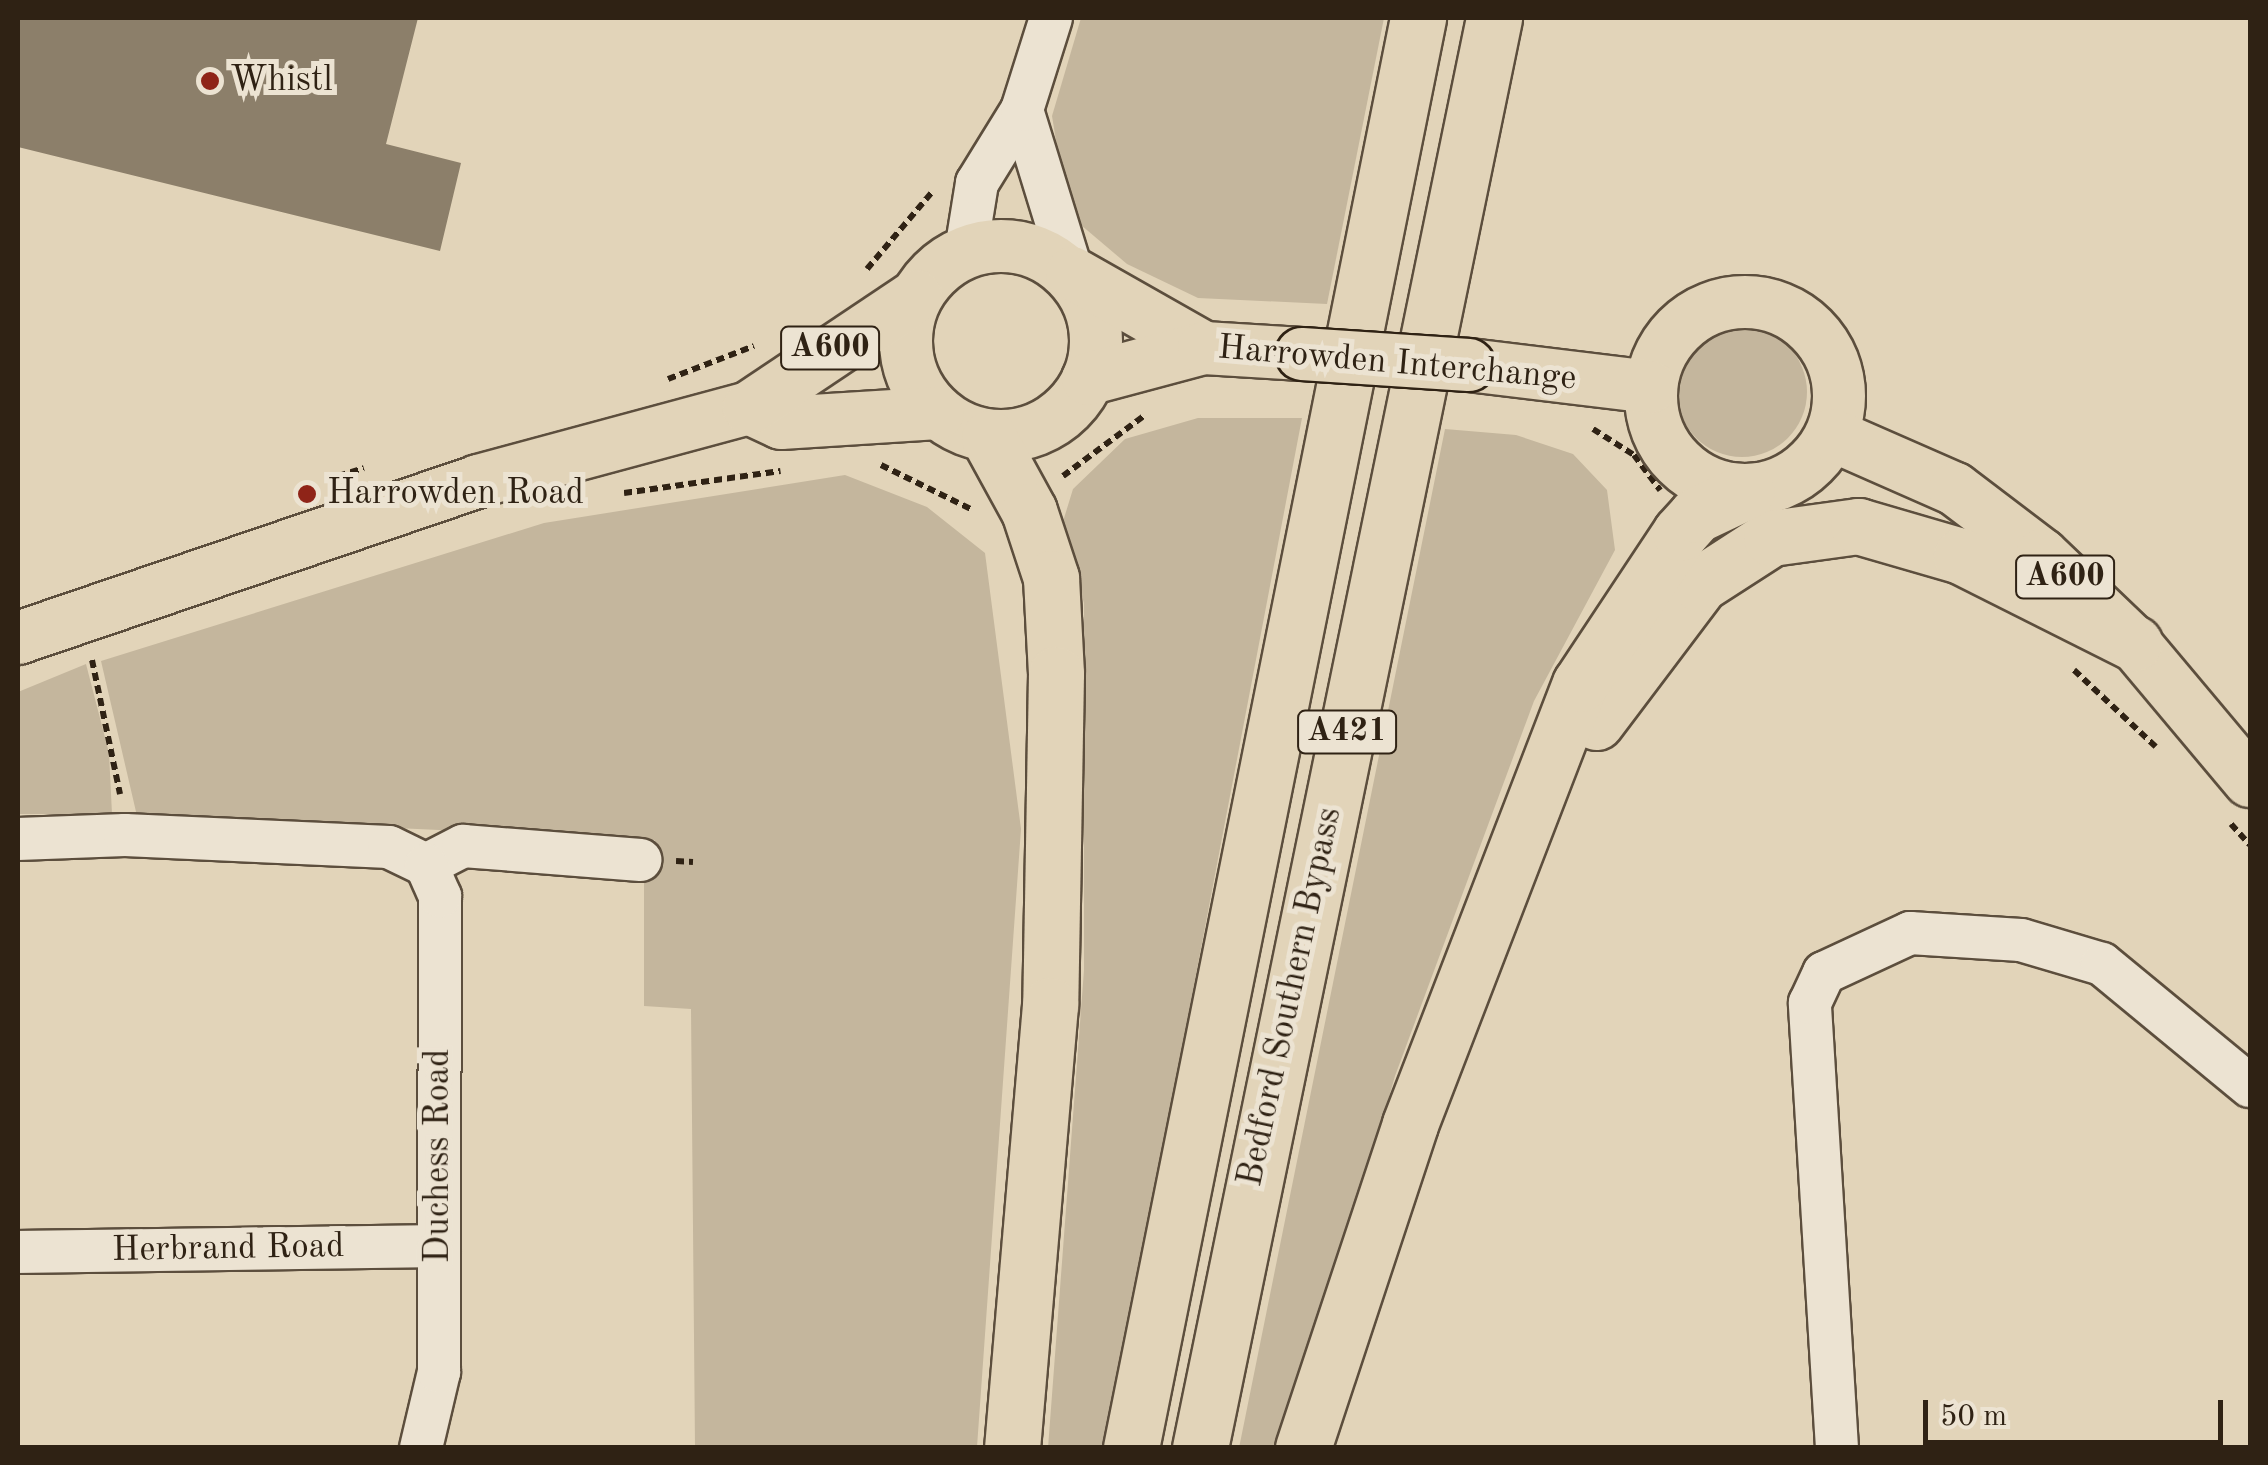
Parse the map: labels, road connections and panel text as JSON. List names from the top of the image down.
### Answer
{
  "streets": {
    "highway": ["A421", "Bedford Southern Bypass"],
    "main road": ["A600", "Harrowden Interchange"],
    "street": ["Duchess Road", "Herbrand Road"]
  },
  "crossings": [
    ["A600", "Harrowden Interchange"],
    ["Duchess Road", "Herbrand Road"]
  ],
  "places": ["Whistl", "Harrowden Road"],
  "scale_bar": "50 m"
}
